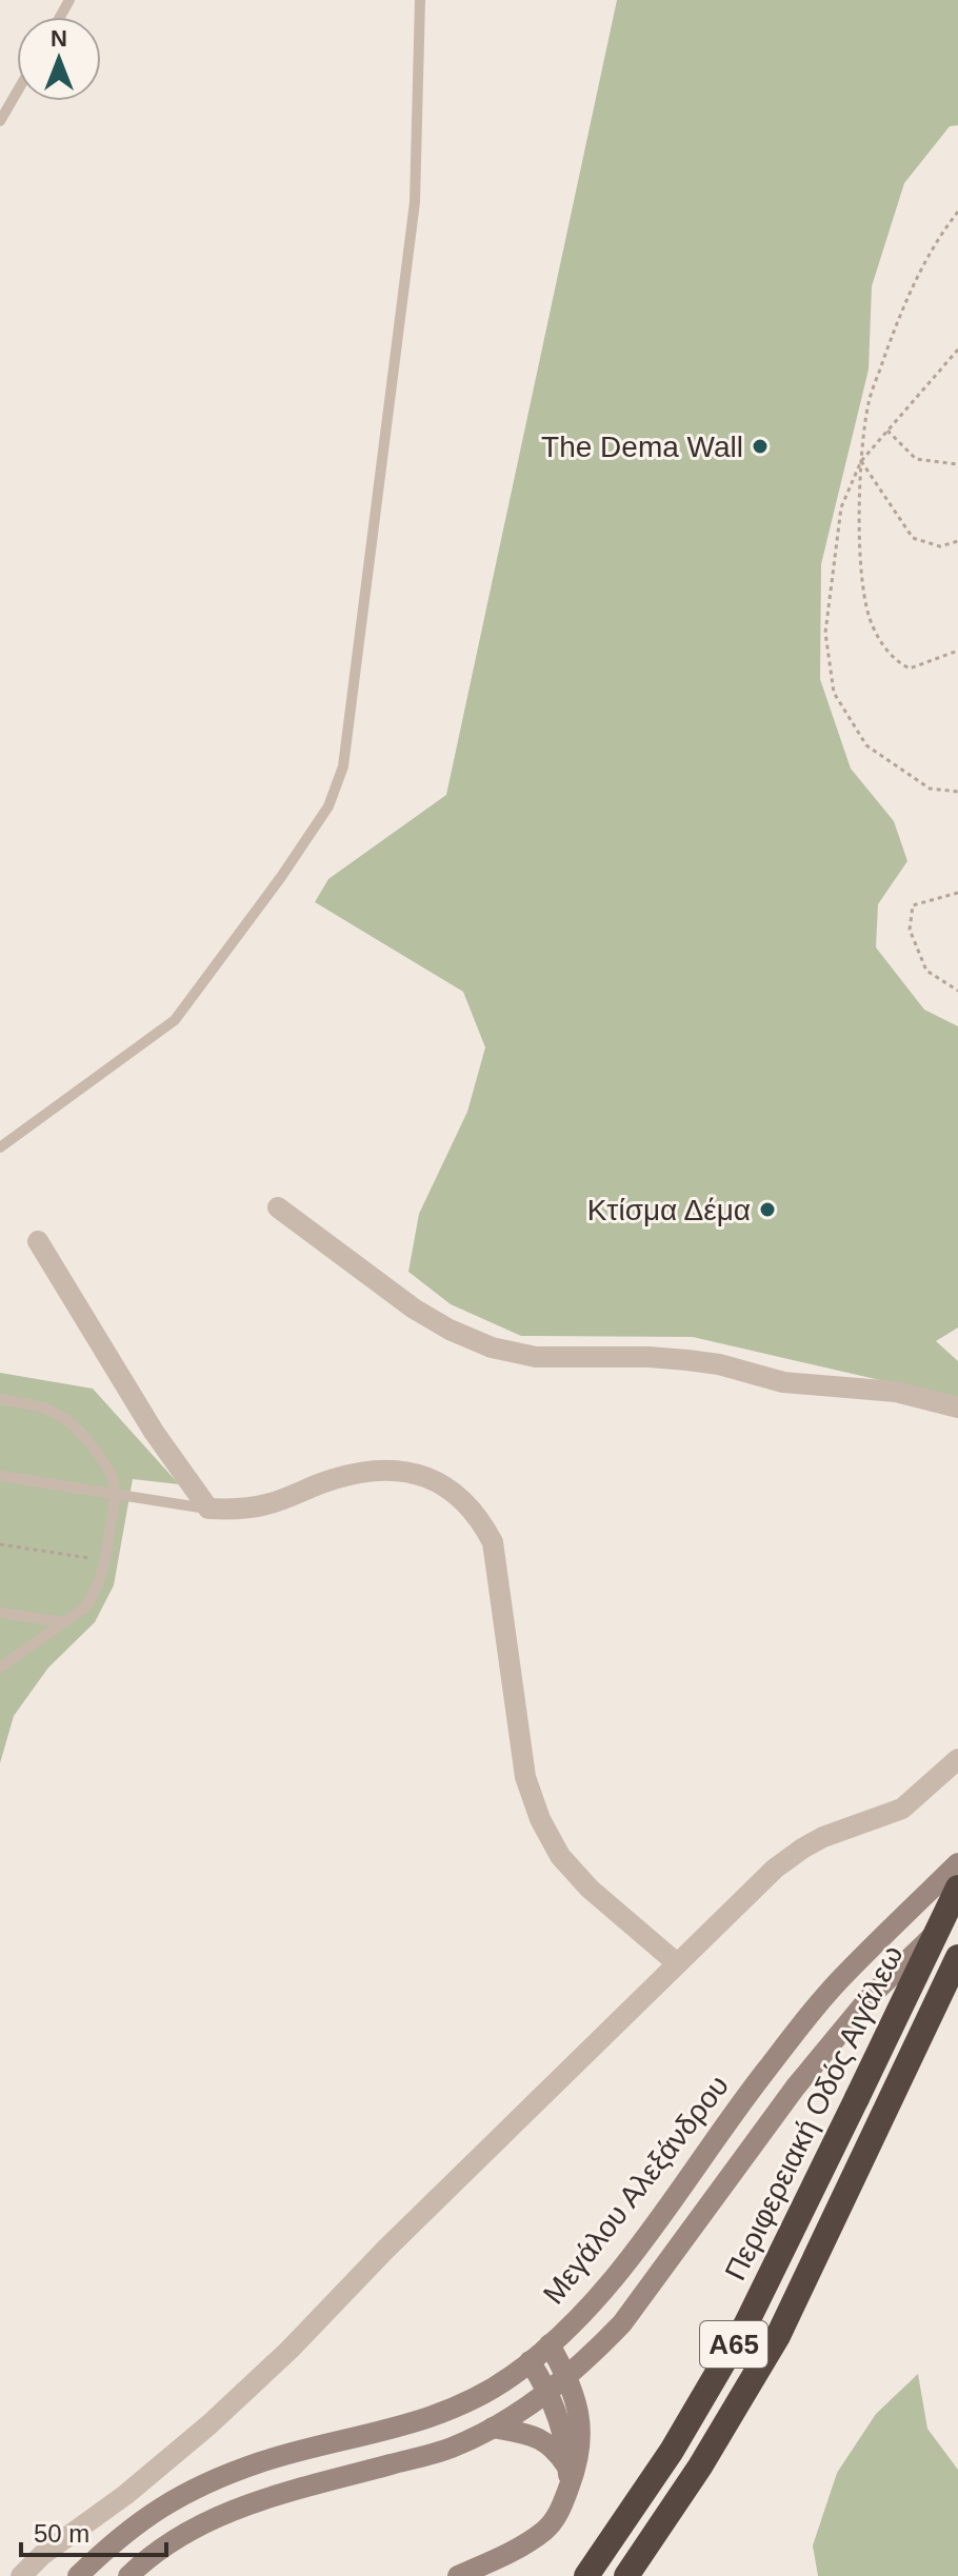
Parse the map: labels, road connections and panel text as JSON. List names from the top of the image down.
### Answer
{
  "streets": {
    "highway": ["Περιφερειακή Οδός Αιγάλεω", "Α65"],
    "main road": ["Μεγάλου Αλεξάνδρου"]
  },
  "places": ["The Dema Wall", "Κτίσμα Δέμα"],
  "scale_bar": "50 m",
  "north": "top"
}
